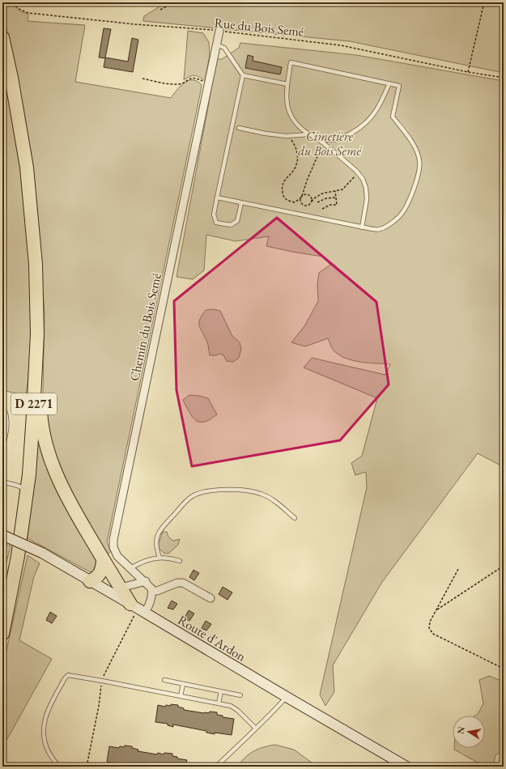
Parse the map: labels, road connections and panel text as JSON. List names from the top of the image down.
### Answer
{
  "streets": {
    "highway": ["D 2271"],
    "main road": ["Route d'Ardon"],
    "street": ["Chemin du Bois Semé"],
    "path": ["Rue du Bois Semé"]
  },
  "crossings": [
    ["Rue du Bois Semé", "Chemin du Bois Semé"]
  ],
  "parks": ["Cimetière du Bois Semé"],
  "north": "left"
}
